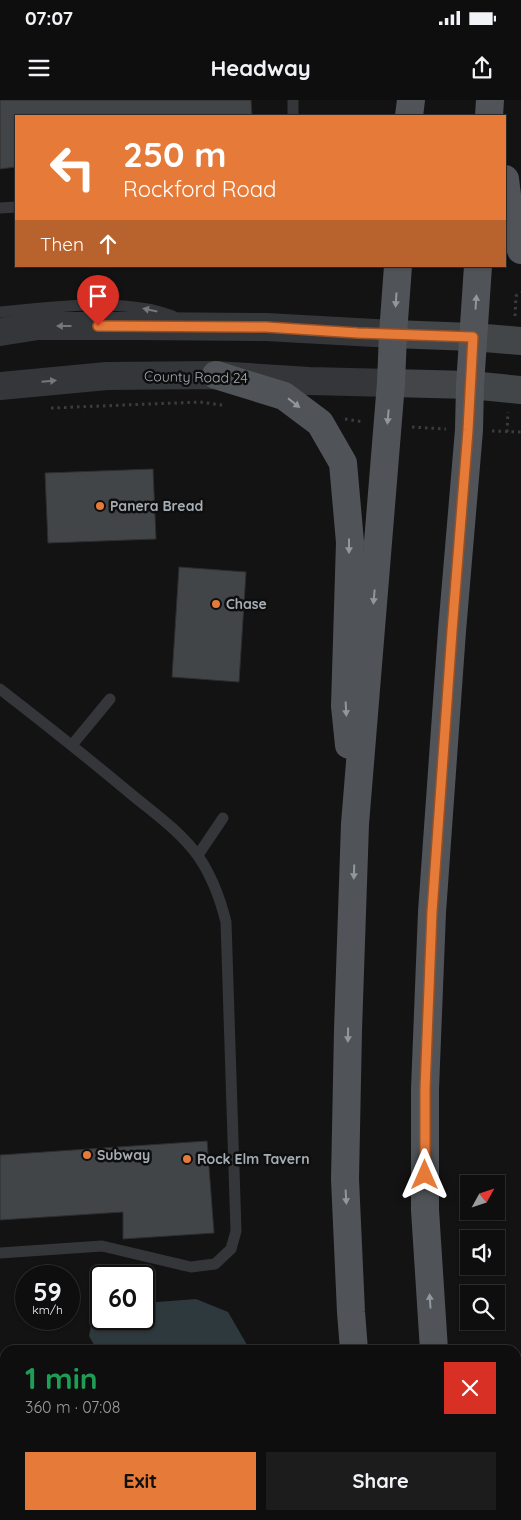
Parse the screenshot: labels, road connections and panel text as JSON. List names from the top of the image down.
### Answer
{
  "streets": {
    "street": ["County Road 24"]
  },
  "places": [
    "Panera Bread",
    "Chase",
    "Subway",
    "Rock Elm Tavern"
  ],
  "north": "top right",
  "page": {
    "status": "07:07",
    "header": "Headway",
    "turn": ["250 m", "Rockford Road"],
    "then": "Then",
    "speed": "59 km/h",
    "limit": "60",
    "heading": ["1 min", "360 m · 07:08"],
    "buttons": ["Exit", "Share"]
  }
}
